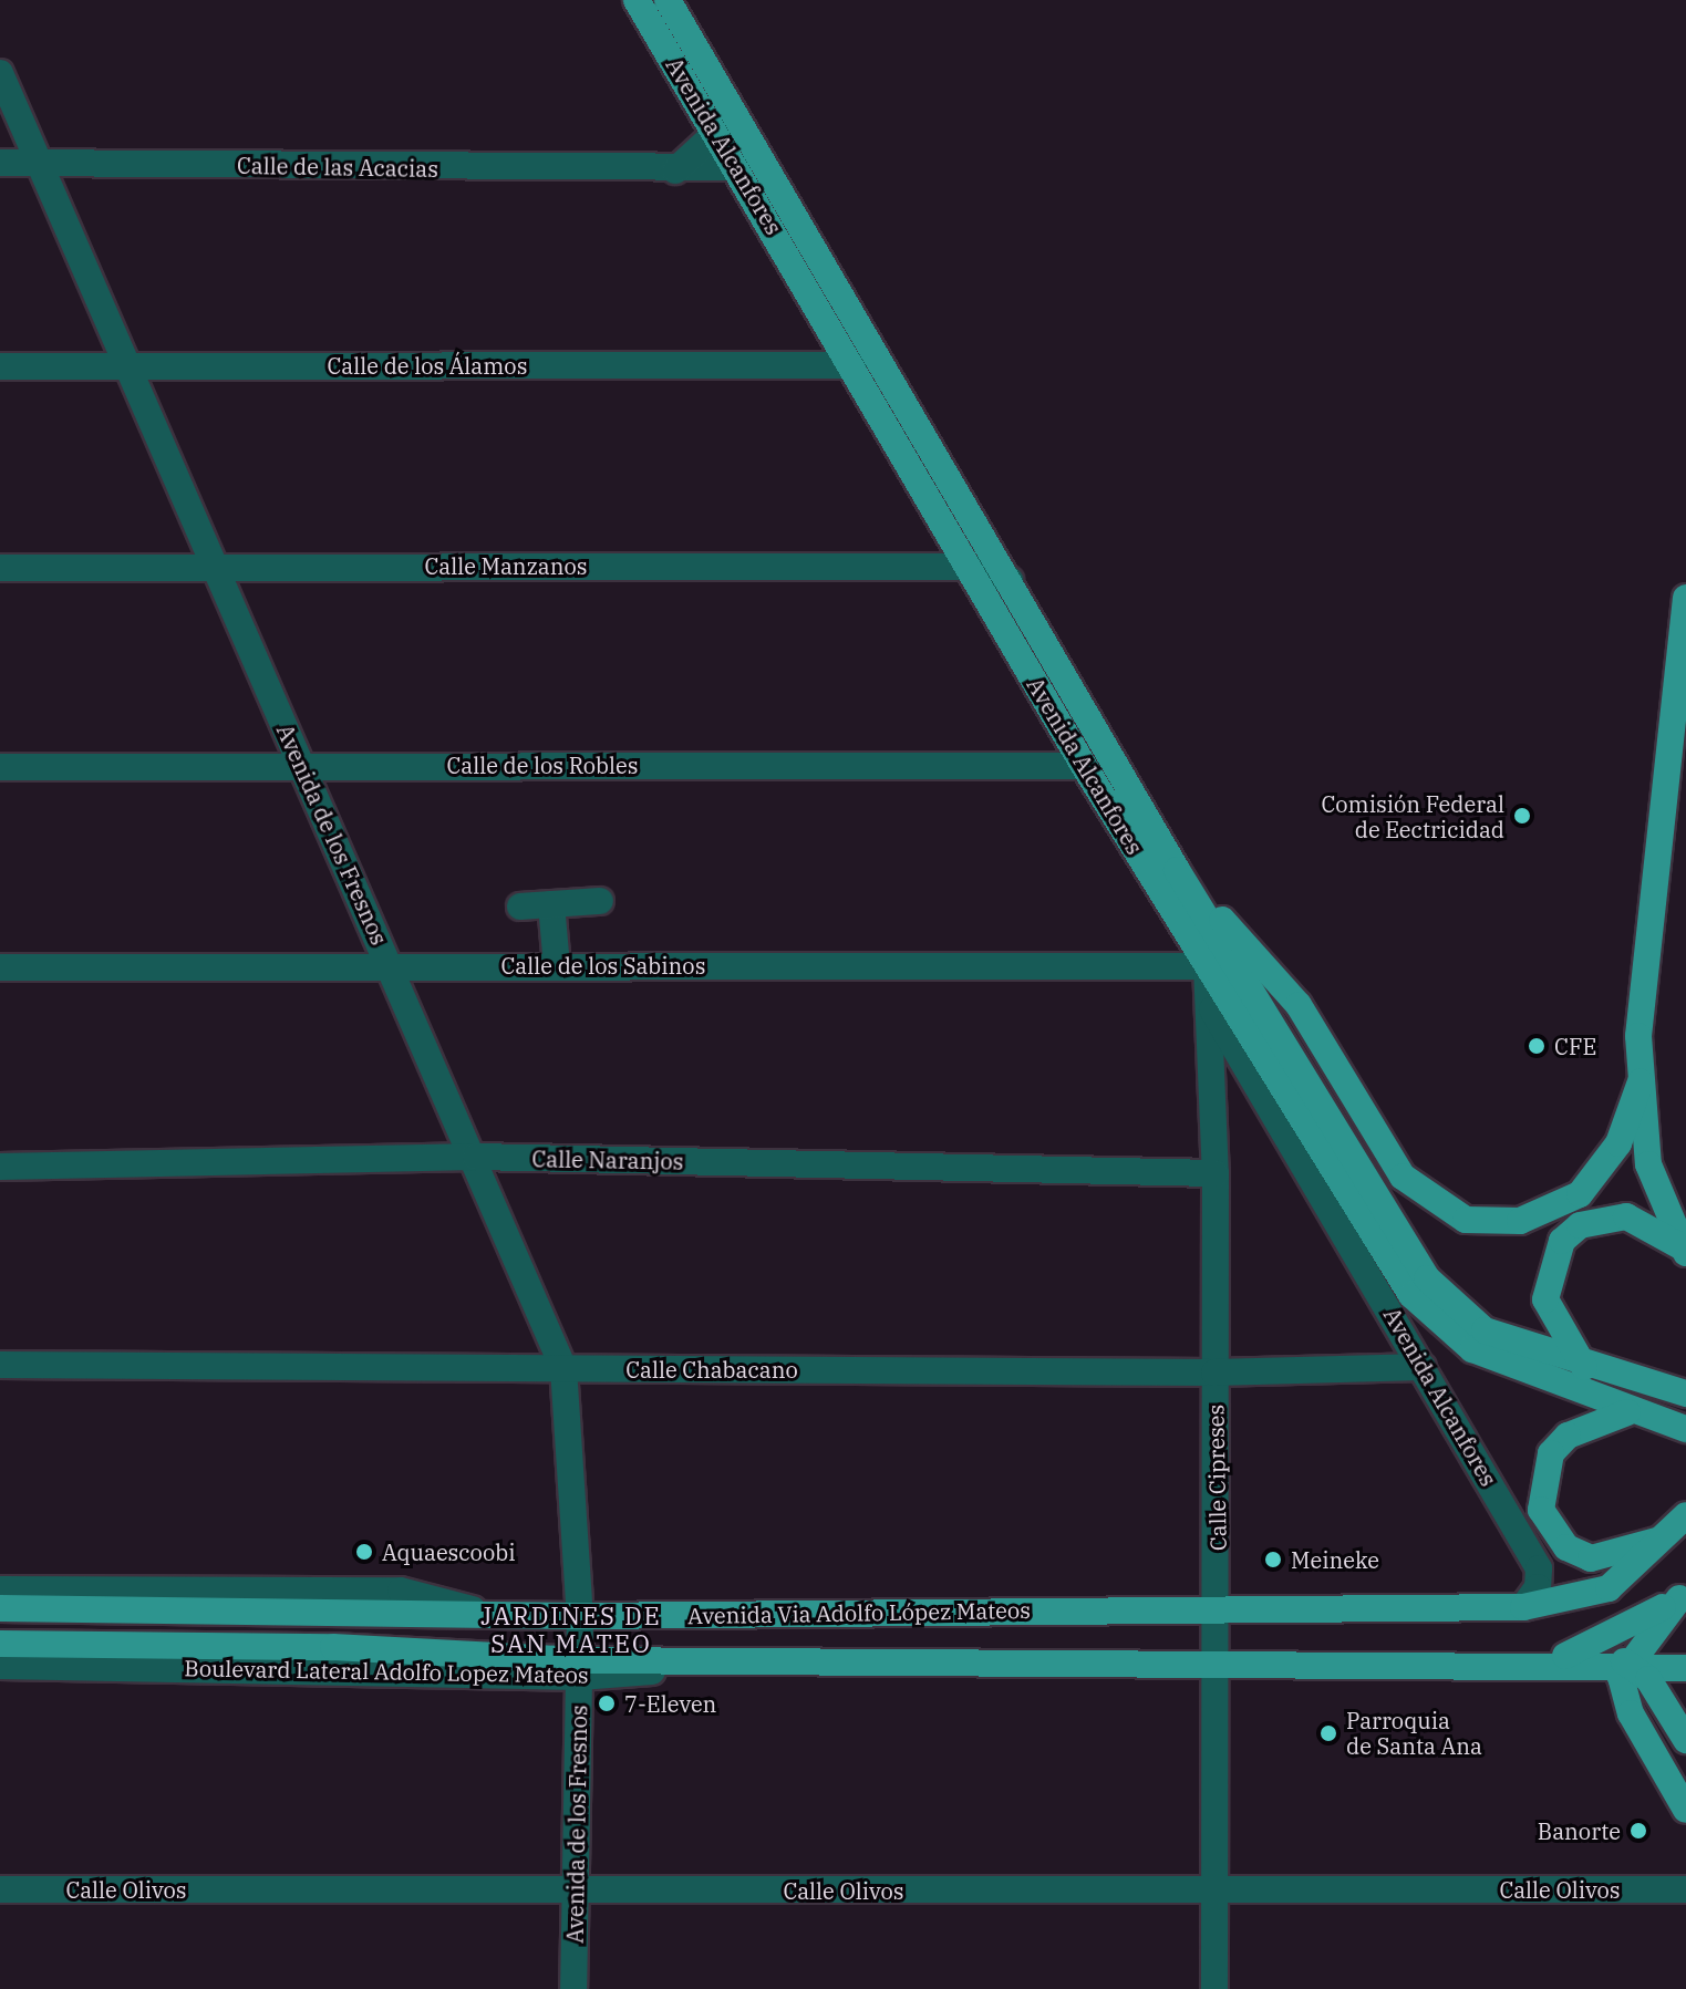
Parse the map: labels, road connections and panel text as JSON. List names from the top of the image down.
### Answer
{
  "streets": {
    "main road": ["Avenida Alcanfores", "Avenida Via Adolfo López Mateos"],
    "street": [
      "Calle de las Acacias",
      "Calle de los Álamos",
      "Calle Manzanos",
      "Calle de los Robles",
      "Avenida de los Fresnos",
      "Calle de los Sabinos",
      "Calle Naranjos",
      "Calle Chabacano",
      "Calle Cipreses",
      "Boulevard Lateral Adolfo Lopez Mateos",
      "Calle Olivos"
    ]
  },
  "crossings": [
    ["Avenida Alcanfores", "Calle de las Acacias"],
    ["Avenida Alcanfores", "Calle de los Álamos"],
    ["Avenida Alcanfores", "Calle Manzanos"],
    ["Avenida Alcanfores", "Calle de los Robles"],
    ["Avenida Alcanfores", "Calle de los Sabinos"],
    ["Avenida Alcanfores", "Calle Chabacano"],
    ["Avenida Alcanfores", "Calle Cipreses"],
    ["Avenida Alcanfores", "Avenida Via Adolfo López Mateos"],
    ["Calle de las Acacias", "Avenida de los Fresnos"],
    ["Calle de los Álamos", "Avenida de los Fresnos"],
    ["Calle Manzanos", "Avenida de los Fresnos"],
    ["Calle de los Robles", "Avenida de los Fresnos"],
    ["Avenida de los Fresnos", "Calle de los Sabinos"],
    ["Avenida de los Fresnos", "Calle Naranjos"],
    ["Avenida de los Fresnos", "Calle Chabacano"],
    ["Avenida de los Fresnos", "Avenida Via Adolfo López Mateos"],
    ["Avenida de los Fresnos", "Boulevard Lateral Adolfo Lopez Mateos"],
    ["Avenida de los Fresnos", "Calle Olivos"],
    ["Calle de los Sabinos", "Calle Cipreses"],
    ["Calle Naranjos", "Calle Cipreses"],
    ["Calle Chabacano", "Calle Cipreses"],
    ["Calle Cipreses", "Avenida Via Adolfo López Mateos"],
    ["Calle Cipreses", "Calle Olivos"],
    ["Avenida Via Adolfo López Mateos", "Boulevard Lateral Adolfo Lopez Mateos"]
  ],
  "districts": ["JARDINES DE SAN MATEO"],
  "places": [
    "Comisión Federal de Eectricidad",
    "CFE",
    "Aquaescoobi",
    "Meineke",
    "7-Eleven",
    "Parroquia de Santa Ana",
    "Banorte"
  ]
}
